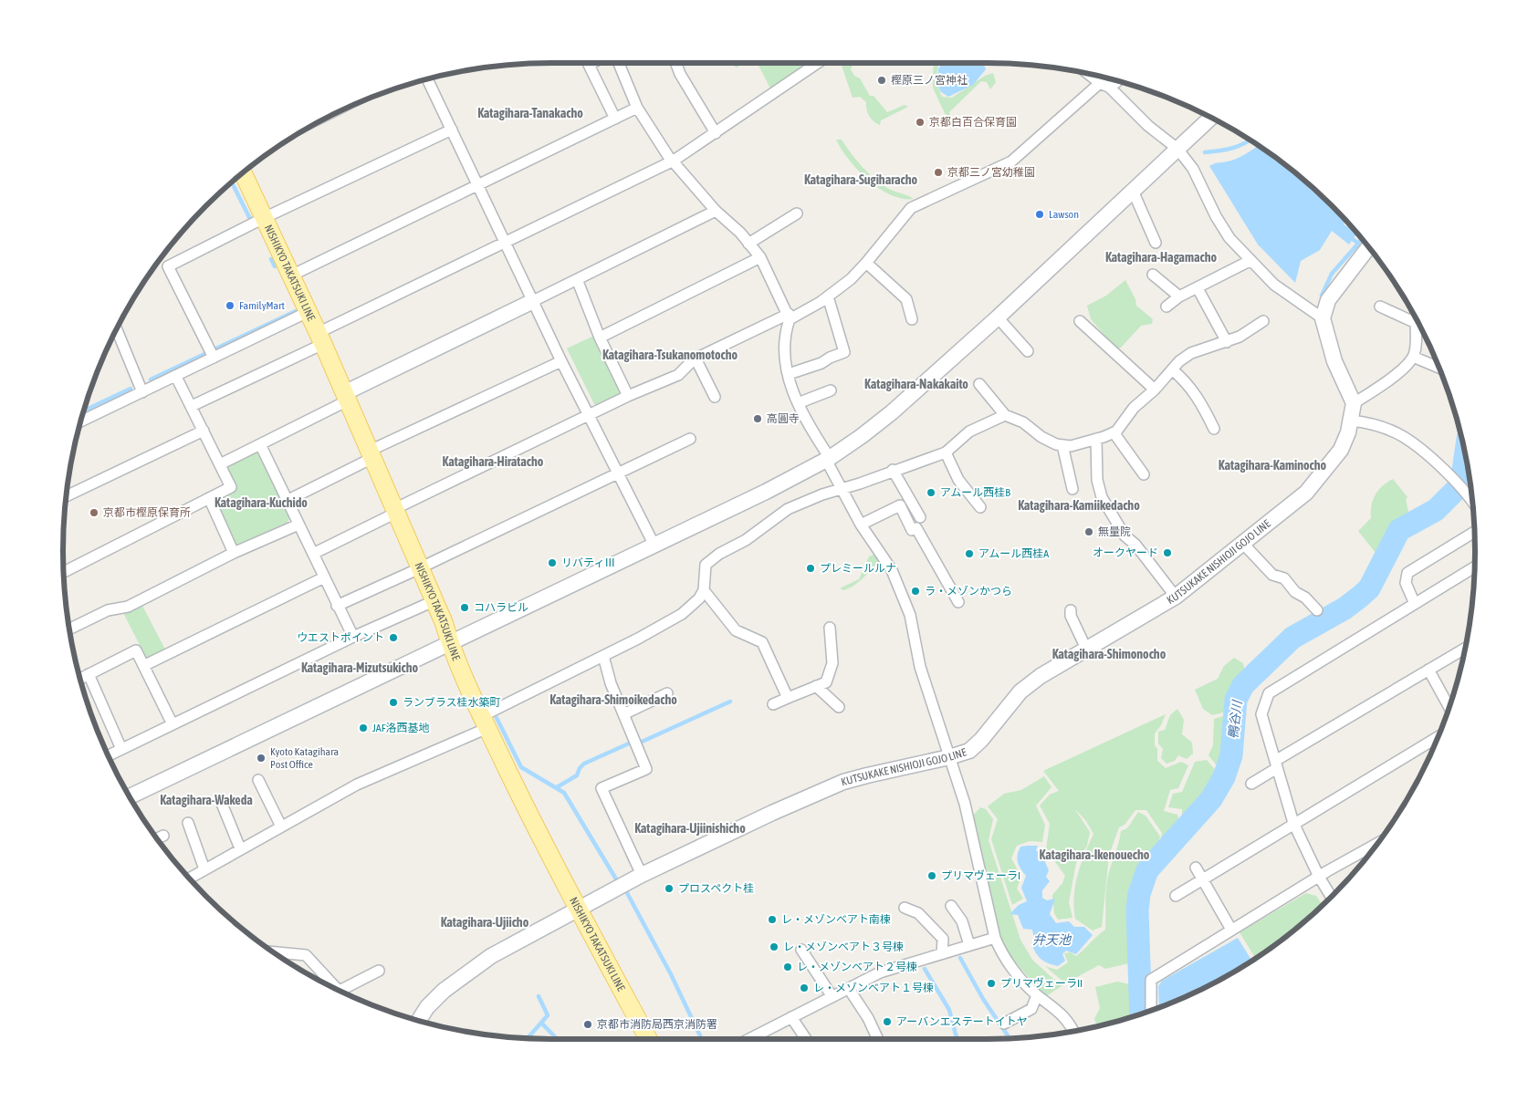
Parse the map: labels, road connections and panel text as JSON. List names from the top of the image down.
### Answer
{
  "streets": {
    "main road": ["NISHIKYO TAKATSUKI LINE"],
    "street": ["KUTSUKAKE NISHIOJI GOJO LINE"]
  },
  "crossings": [
    ["NISHIKYO TAKATSUKI LINE", "KUTSUKAKE NISHIOJI GOJO LINE"]
  ],
  "districts": [
    "Katagihara-Tanakacho",
    "Katagihara-Sugiharacho",
    "Katagihara-Hagamacho",
    "Katagihara-Tsukanomotocho",
    "Katagihara-Nakakaito",
    "Katagihara-Hiratacho",
    "Katagihara-Kaminocho",
    "Katagihara-Kuchido",
    "Katagihara-Kamiikedacho",
    "Katagihara-Shimonocho",
    "Katagihara-Mizutsukicho",
    "Katagihara-Shimoikedacho",
    "Katagihara-Wakeda",
    "Katagihara-Ujiinishicho",
    "Katagihara-Ikenouecho",
    "Katagihara-Ujiicho"
  ],
  "water": ["鴨谷川", "弁天池"],
  "places": [
    "樫原三ノ宮神社",
    "京都白百合保育園",
    "京都三ノ宮幼稚園",
    "Lawson",
    "FamilyMart",
    "高圓寺",
    "アムール西桂B",
    "京都市樫原保育所",
    "無量院",
    "オークヤード",
    "アムール西桂A",
    "リバティⅢ",
    "プレミールルナ",
    "ラ・メゾンかつら",
    "コハラビル",
    "ウエストポイント",
    "ランブラス桂水築町",
    "JAF洛西基地",
    "Kyoto Katagihara Post Office",
    "プリマヴェーラI",
    "プロスペクト桂",
    "レ・メゾンベアト南棟",
    "レ・メゾンベアト３号棟",
    "レ・メゾンベアト２号棟",
    "プリマヴェーラII",
    "レ・メゾンベアト１号棟",
    "アーバンエステートイトヤ",
    "京都市消防局西京消防署"
  ]
}
